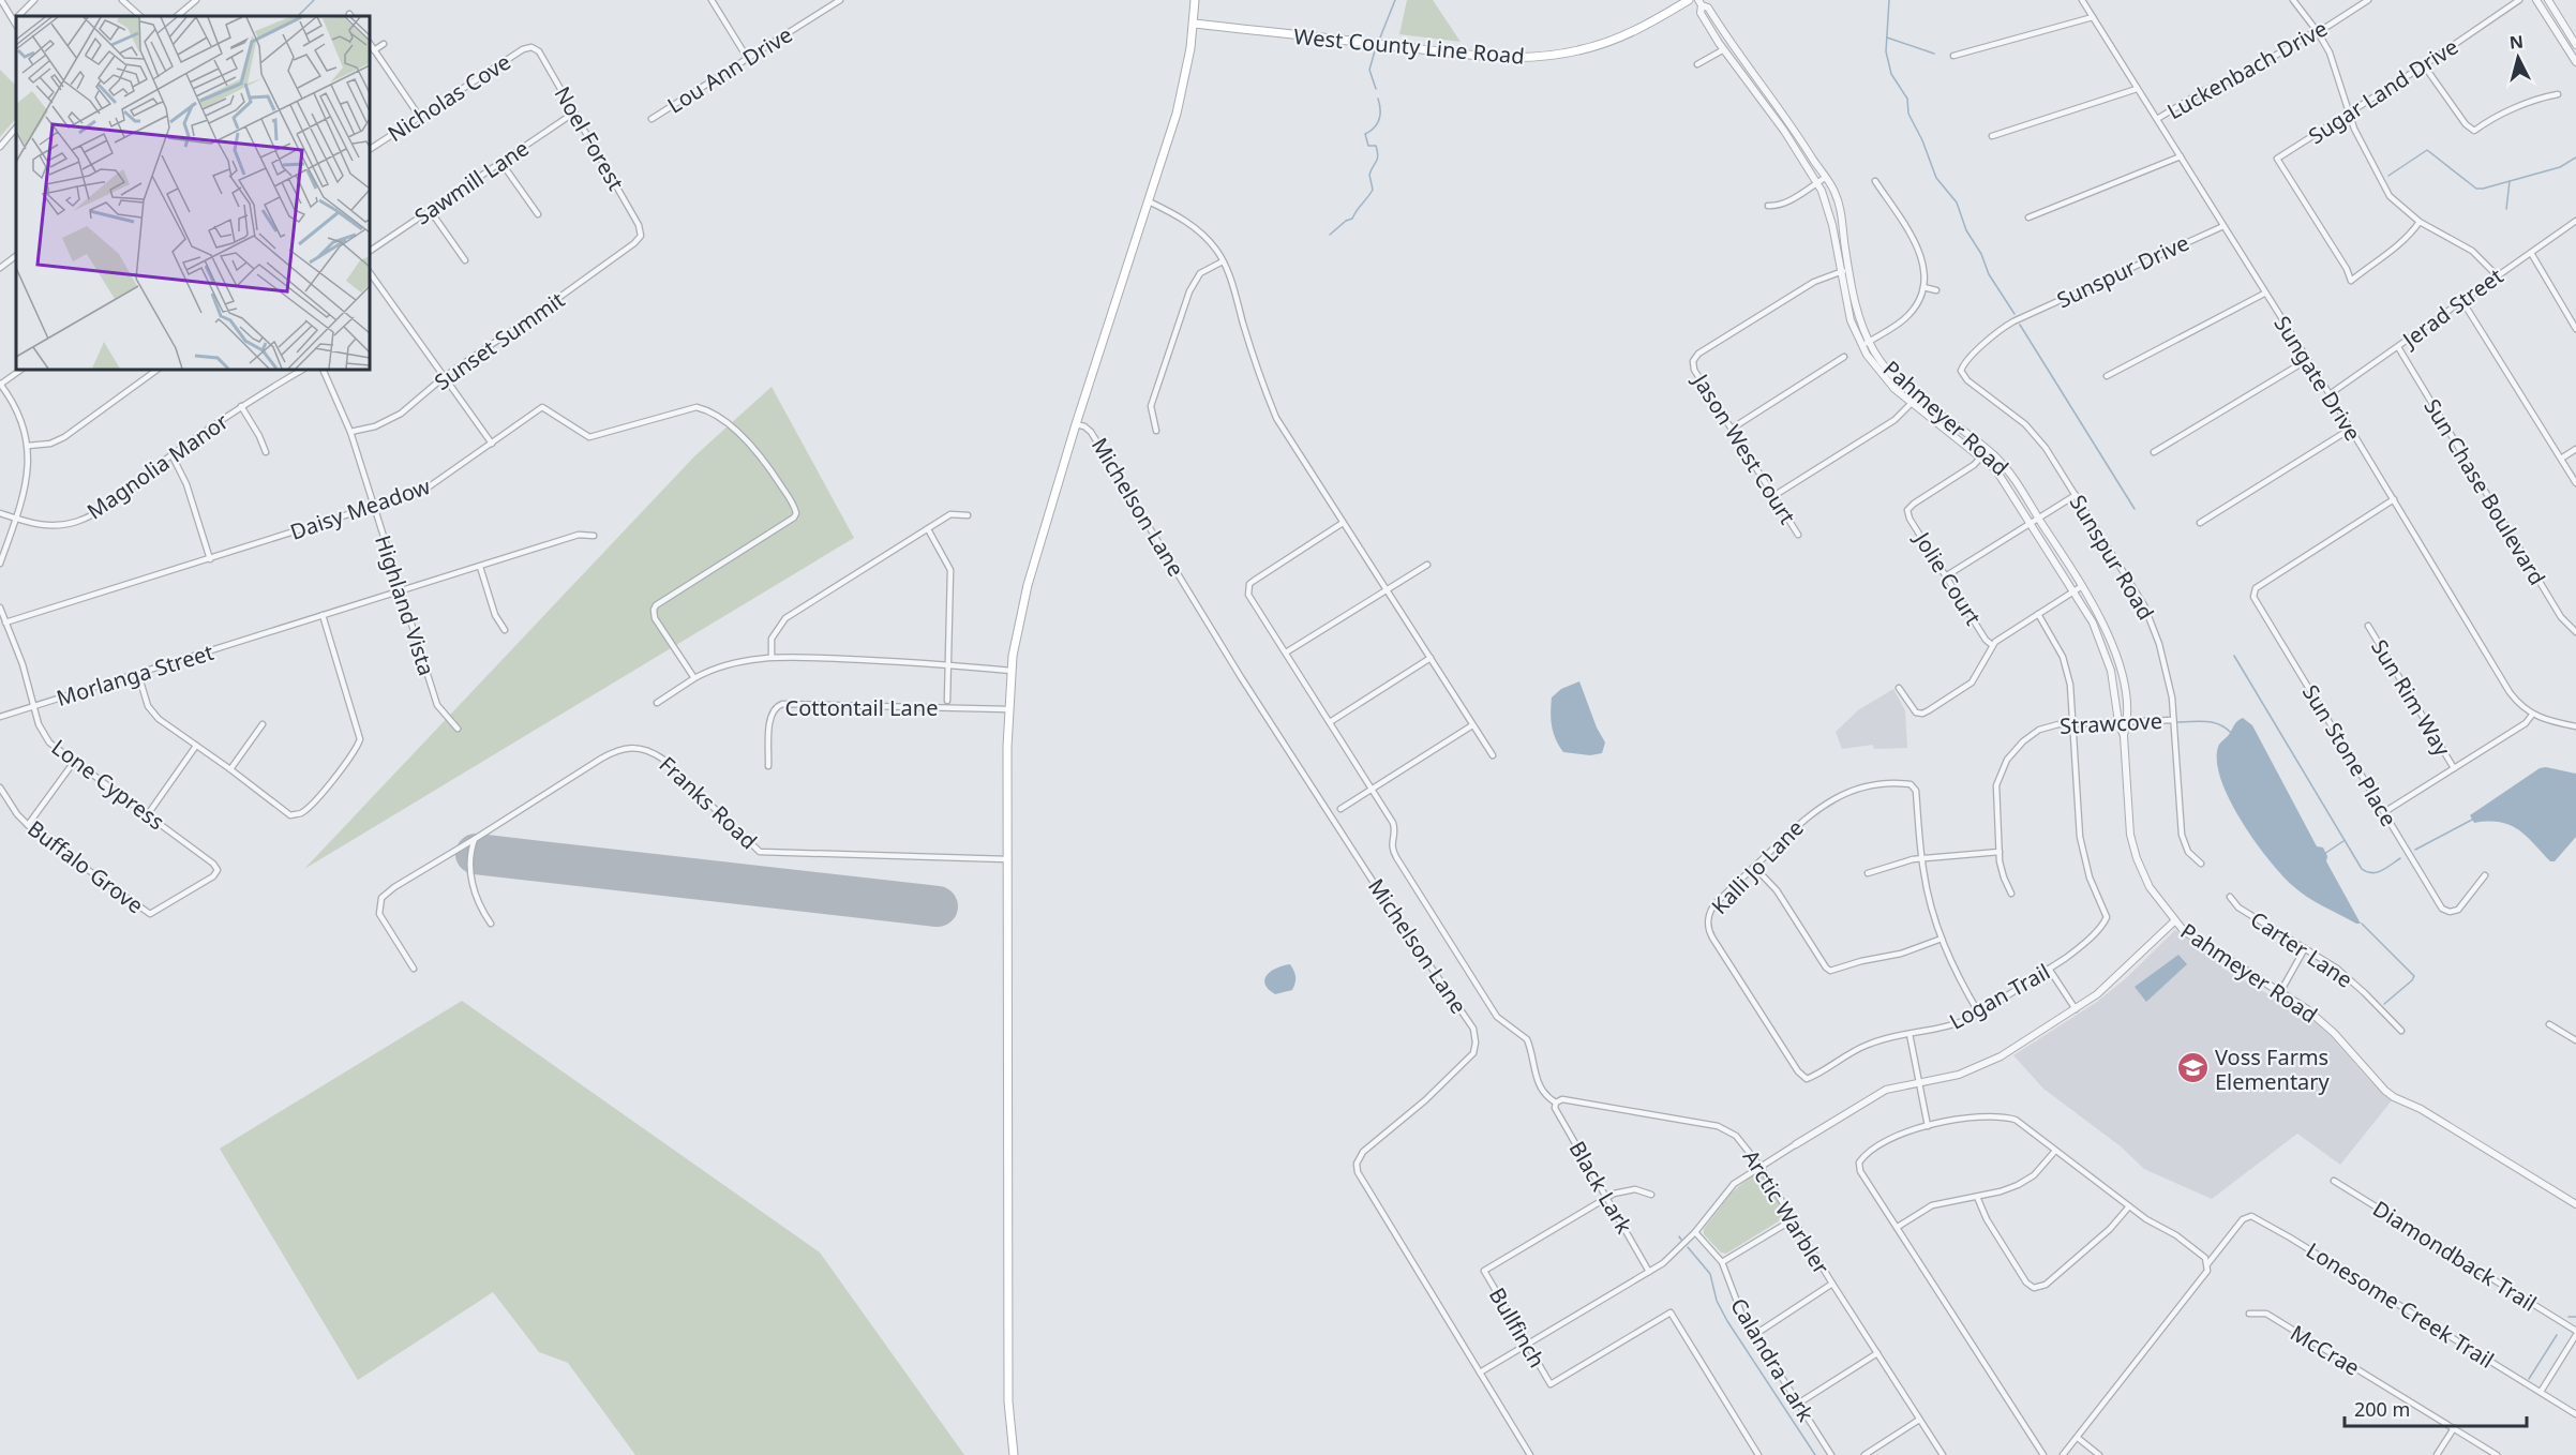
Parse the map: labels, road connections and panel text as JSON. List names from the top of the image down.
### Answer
{
  "streets": {
    "main road": ["West County Line Road"],
    "street": [
      "Lou Ann Drive",
      "Luckenbach Drive",
      "Sugar Land Drive",
      "Nicholas Cove",
      "Noel Forest",
      "Sawmill Lane",
      "Sunspur Drive",
      "Jerad Street",
      "Sunset Summit",
      "Sungate Drive",
      "Pahmeyer Road",
      "Jason West Court",
      "Magnolia Manor",
      "Sun Chase Boulevard",
      "Michelson Lane",
      "Daisy Meadow",
      "Sunspur Road",
      "Jolie Court",
      "Highland Vista",
      "Morlanga Street",
      "Sun Rim Way",
      "Cottontail Lane",
      "Strawcove",
      "Sun Stone Place",
      "Lone Cypress",
      "Franks Road",
      "Buffalo Grove",
      "Kalli Jo Lane",
      "Carter Lane",
      "Logan Trail",
      "Black Lark",
      "Arctic Warbler",
      "Diamondback Trail",
      "Lonesome Creek Trail",
      "Bullfinch",
      "McCrae",
      "Calandra Lark"
    ]
  },
  "crossings": [
    ["Luckenbach Drive", "Sungate Drive"],
    ["Nicholas Cove", "Noel Forest"],
    ["Noel Forest", "Sawmill Lane"],
    ["Noel Forest", "Sunset Summit"],
    ["Sunspur Drive", "Sungate Drive"],
    ["Sunspur Drive", "Sunspur Road"],
    ["Jerad Street", "Sungate Drive"],
    ["Jerad Street", "Sun Chase Boulevard"],
    ["Sunset Summit", "Highland Vista"],
    ["Sungate Drive", "Sun Stone Place"],
    ["Pahmeyer Road", "Jason West Court"],
    ["Pahmeyer Road", "Jolie Court"],
    ["Pahmeyer Road", "Strawcove"],
    ["Daisy Meadow", "Highland Vista"],
    ["Daisy Meadow", "Lone Cypress"],
    ["Sunspur Road", "Strawcove"],
    ["Highland Vista", "Morlanga Street"],
    ["Morlanga Street", "Lone Cypress"],
    ["Strawcove", "Logan Trail"],
    ["Lone Cypress", "Buffalo Grove"],
    ["Kalli Jo Lane", "Logan Trail"],
    ["Black Lark", "Arctic Warbler"],
    ["Black Lark", "Bullfinch"]
  ],
  "places": {
    "school or university": ["Voss Farms Elementary"]
  },
  "scale_bar": "200 m",
  "north": "top"
}
